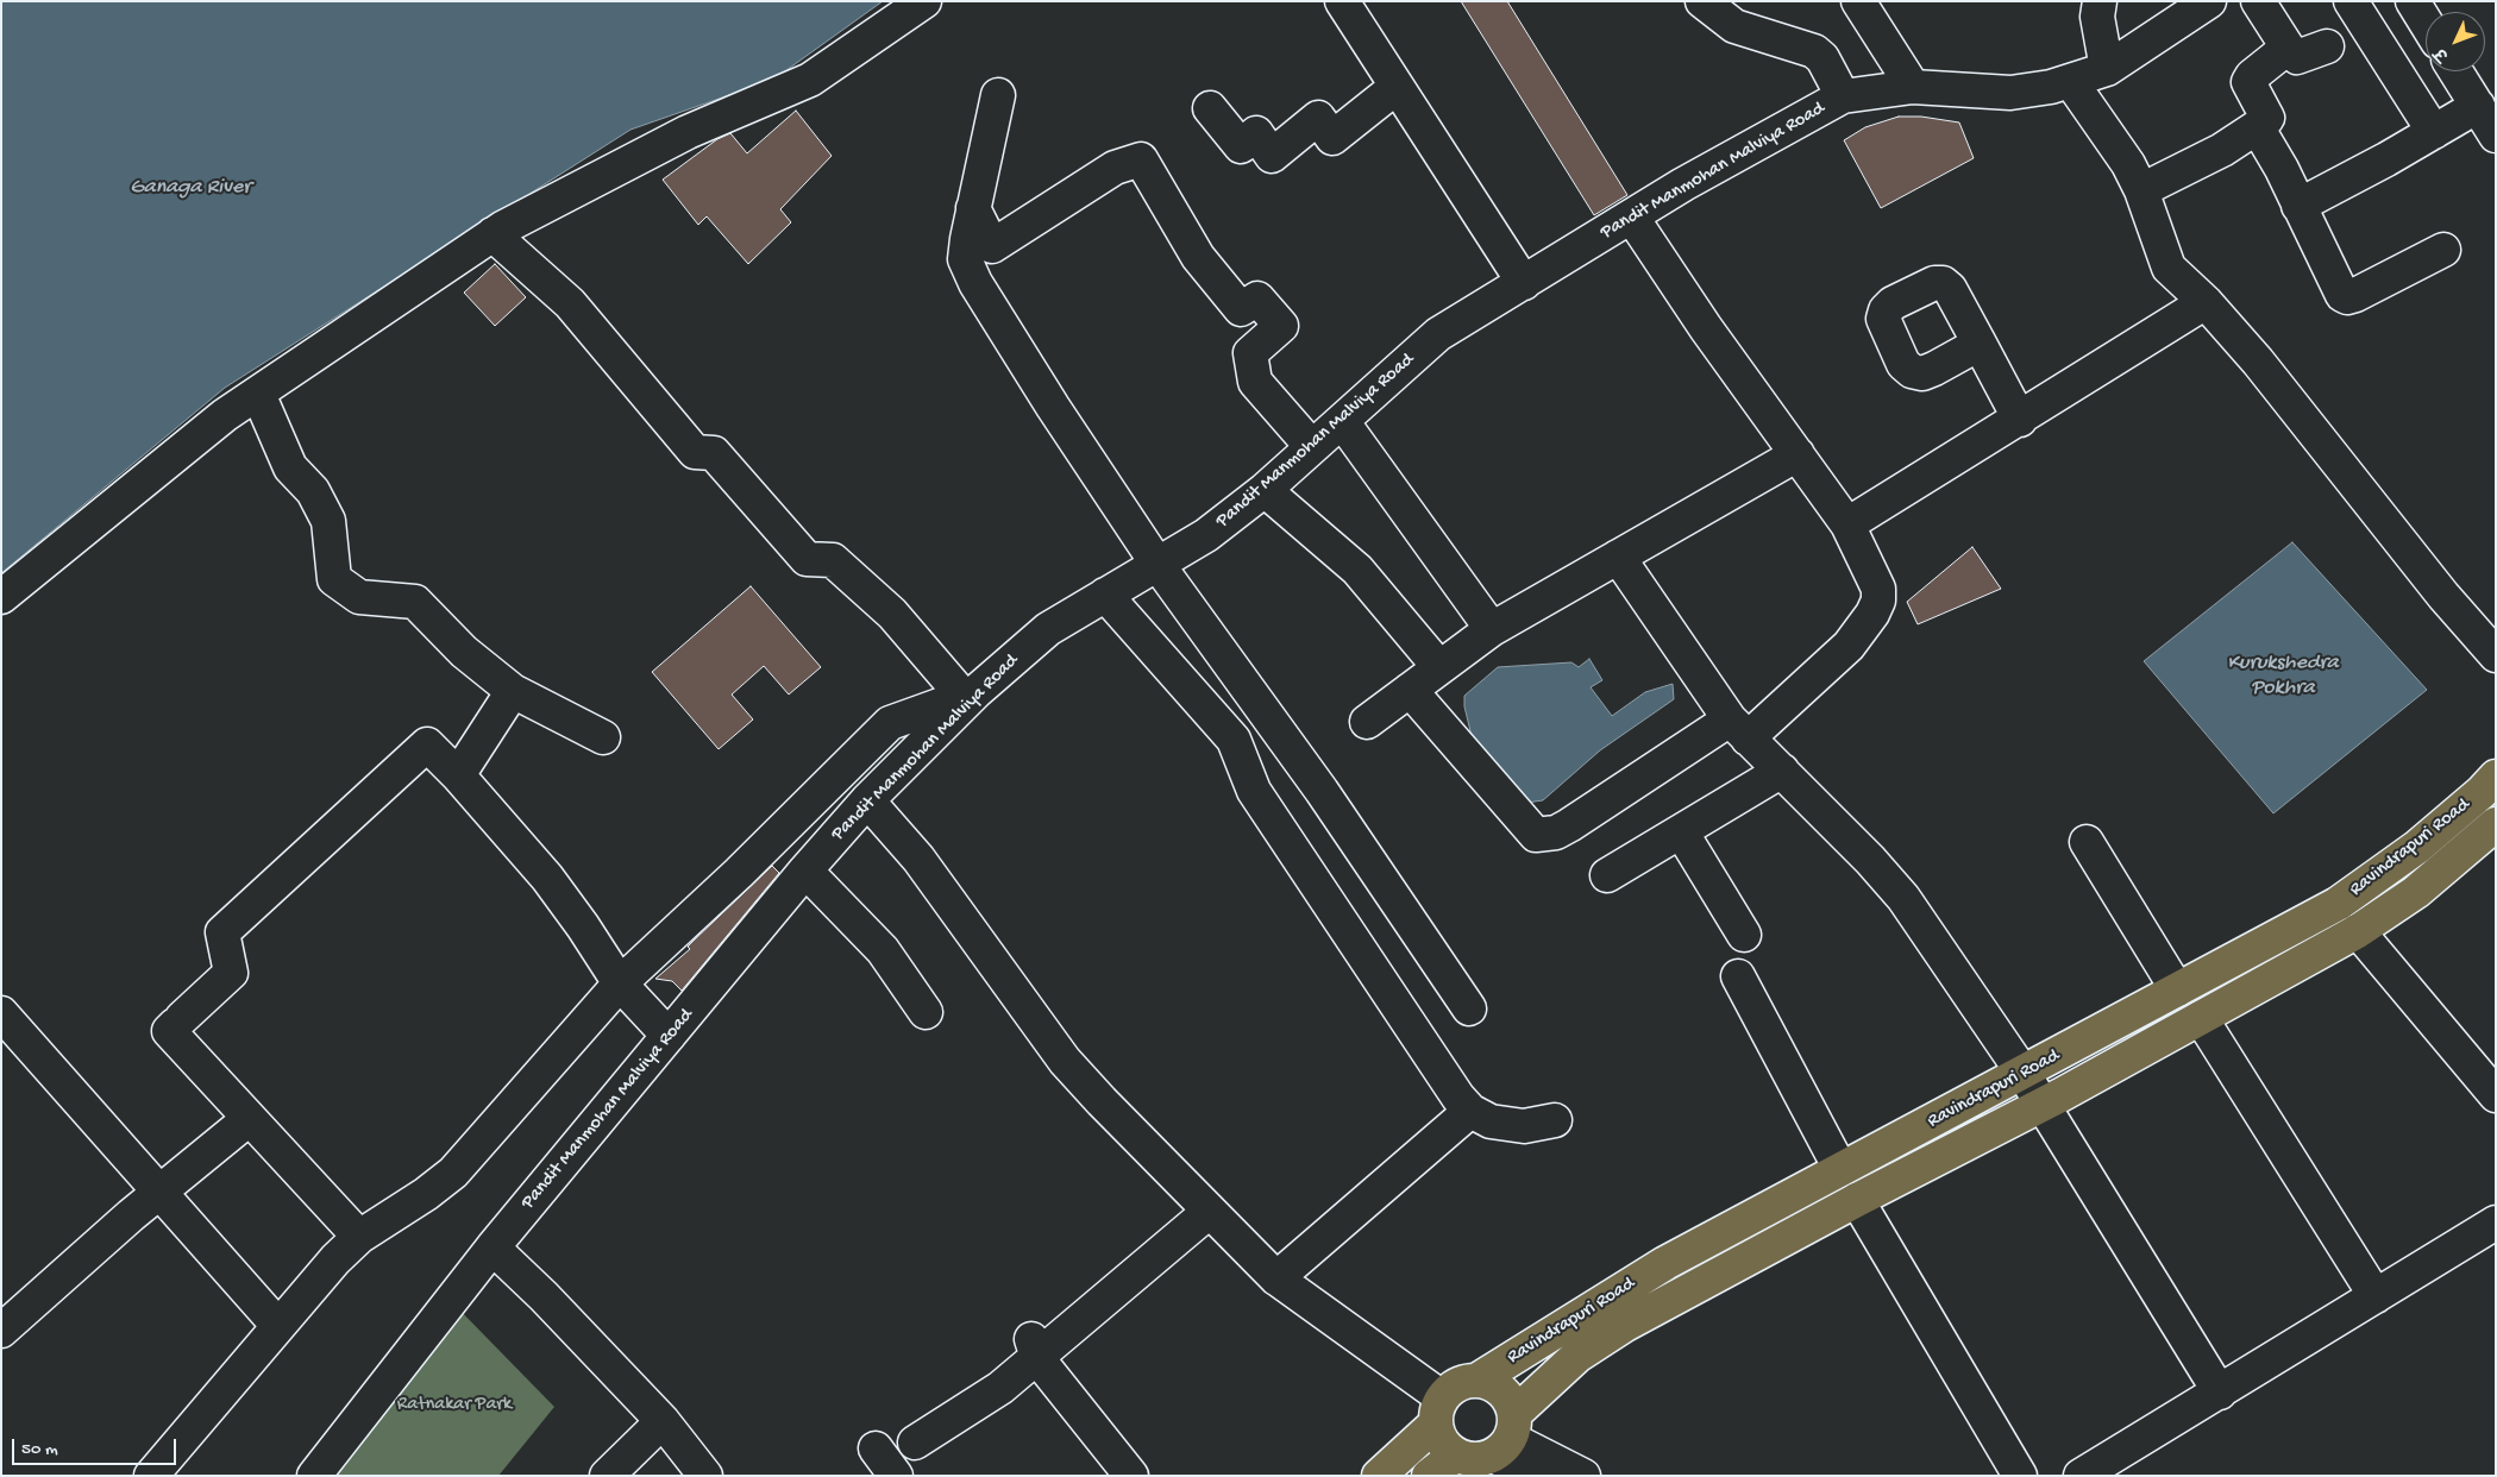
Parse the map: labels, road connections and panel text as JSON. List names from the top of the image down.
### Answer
{
  "streets": {
    "main road": ["Ravindrapuri Road"],
    "street": ["Pandit Manmohan Malviya Road"]
  },
  "water": ["Ganaga River", "Kurukshedra Pokhra"],
  "parks": ["Ratnakar Park"],
  "scale_bar": "50 m",
  "north": "bottom left"
}
